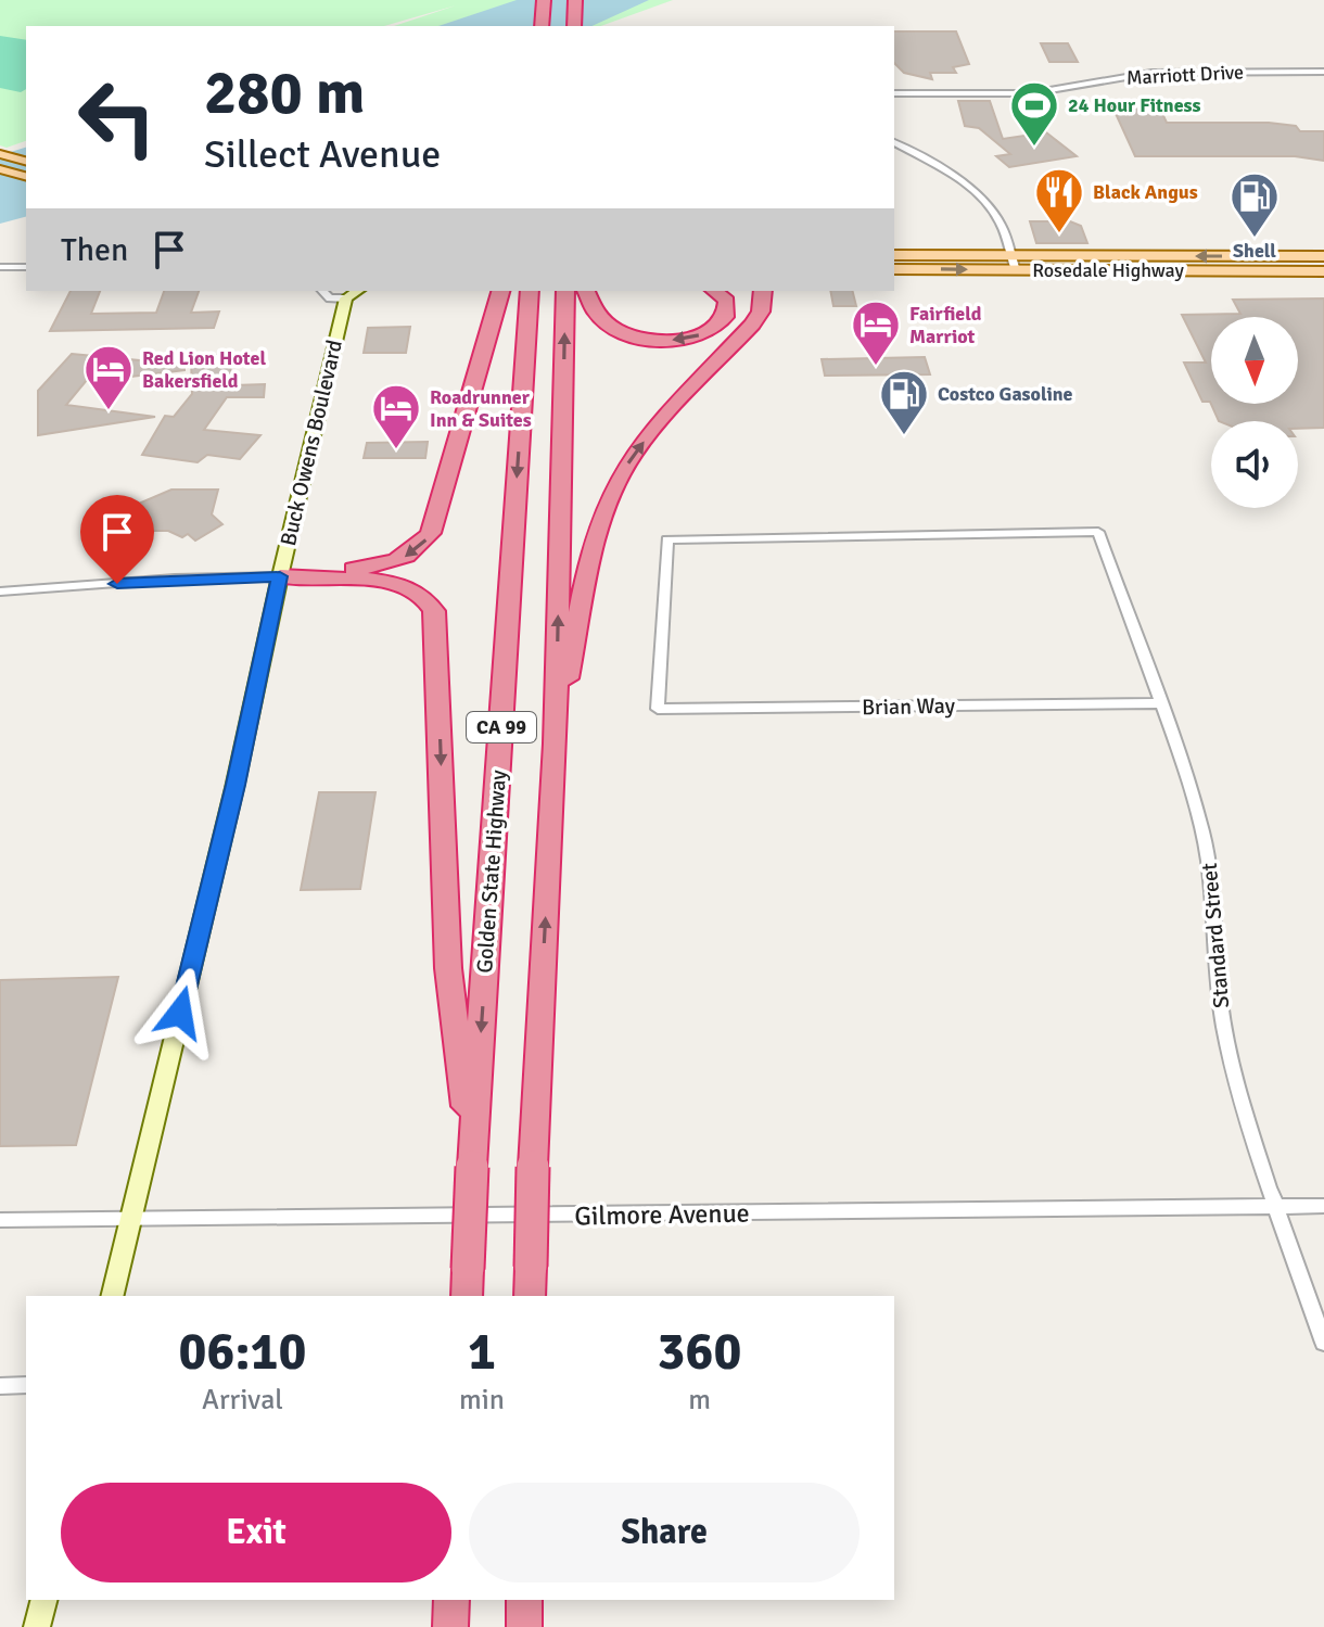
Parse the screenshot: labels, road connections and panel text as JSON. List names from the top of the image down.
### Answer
{
  "streets": {
    "highway": ["CA 99", "Golden State Highway"],
    "main road": ["Rosedale Highway", "Buck Owens Boulevard"],
    "street": [
      "Marriott Drive",
      "Brian Way",
      "Standard Street",
      "Gilmore Avenue"
    ]
  },
  "crossings": [
    ["Buck Owens Boulevard", "Gilmore Avenue"],
    ["Brian Way", "Standard Street"],
    ["Standard Street", "Gilmore Avenue"]
  ],
  "places": {
    "sports": ["24 Hour Fitness"],
    "restaurant": ["Black Angus"],
    "fuel station": ["Shell", "Costco Gasoline"],
    "hotel": ["Fairfield Marriot", "Red Lion Hotel Bakersfield", "Roadrunner Inn & Suites"]
  },
  "north": "bottom",
  "page": {
    "turn": ["280 m", "Sillect Avenue"],
    "then": "Then",
    "eta": [
      "06:10",
      "Arrival",
      "1",
      "min",
      "360",
      "m"
    ],
    "buttons": ["Exit", "Share"]
  }
}
